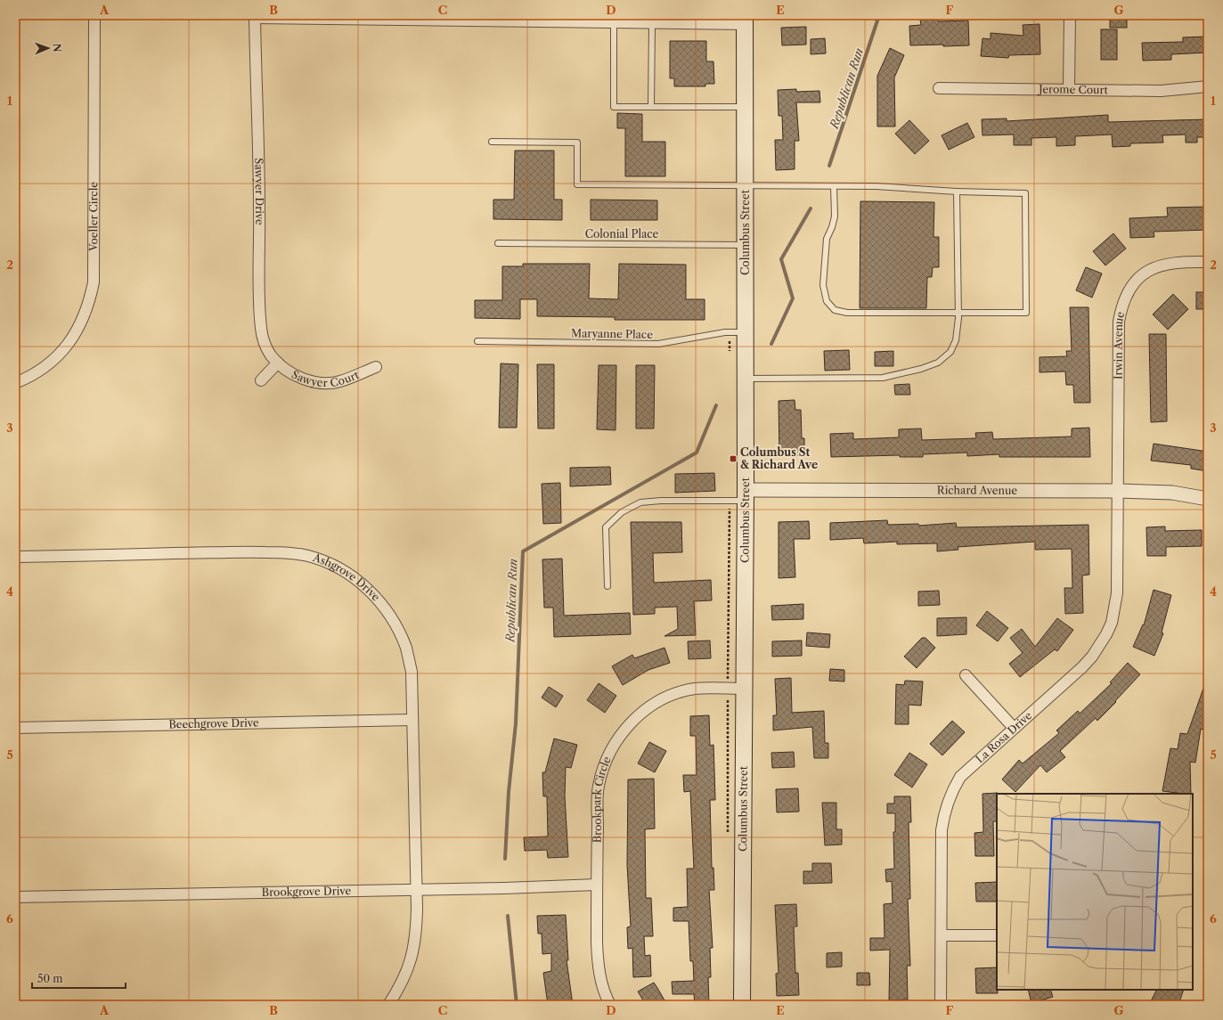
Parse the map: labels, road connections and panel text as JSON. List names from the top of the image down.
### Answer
{
  "streets": {
    "main road": ["Columbus Street"],
    "street": [
      "Jerome Court",
      "Sawyer Drive",
      "Voeller Circle",
      "Irwin Avenue",
      "Sawyer Court",
      "Richard Avenue",
      "Ashgrove Drive",
      "Beechgrove Drive",
      "La Rosa Drive",
      "Brookpark Circle",
      "Brookgrove Drive"
    ],
    "lane": ["Colonial Place", "Maryanne Place"]
  },
  "crossings": [
    ["Sawyer Drive", "Sawyer Court"],
    ["Columbus Street", "Colonial Place"],
    ["Columbus Street", "Maryanne Place"],
    ["Columbus Street", "Richard Avenue"],
    ["Columbus Street", "Brookpark Circle"],
    ["Irwin Avenue", "Richard Avenue"],
    ["Irwin Avenue", "La Rosa Drive"],
    ["Richard Avenue", "La Rosa Drive"],
    ["Ashgrove Drive", "Beechgrove Drive"],
    ["Ashgrove Drive", "Brookgrove Drive"],
    ["Brookpark Circle", "Brookgrove Drive"]
  ],
  "water": ["Republican Run"],
  "places": {
    "transit": ["Columbus St & Richard Ave"]
  },
  "scale_bar": "50 m",
  "north": "right",
  "grid": {
    "columns": [
      "A",
      "B",
      "C",
      "D",
      "E",
      "F",
      "G"
    ],
    "rows": [
      "1",
      "2",
      "3",
      "4",
      "5",
      "6"
    ]
  }
}
